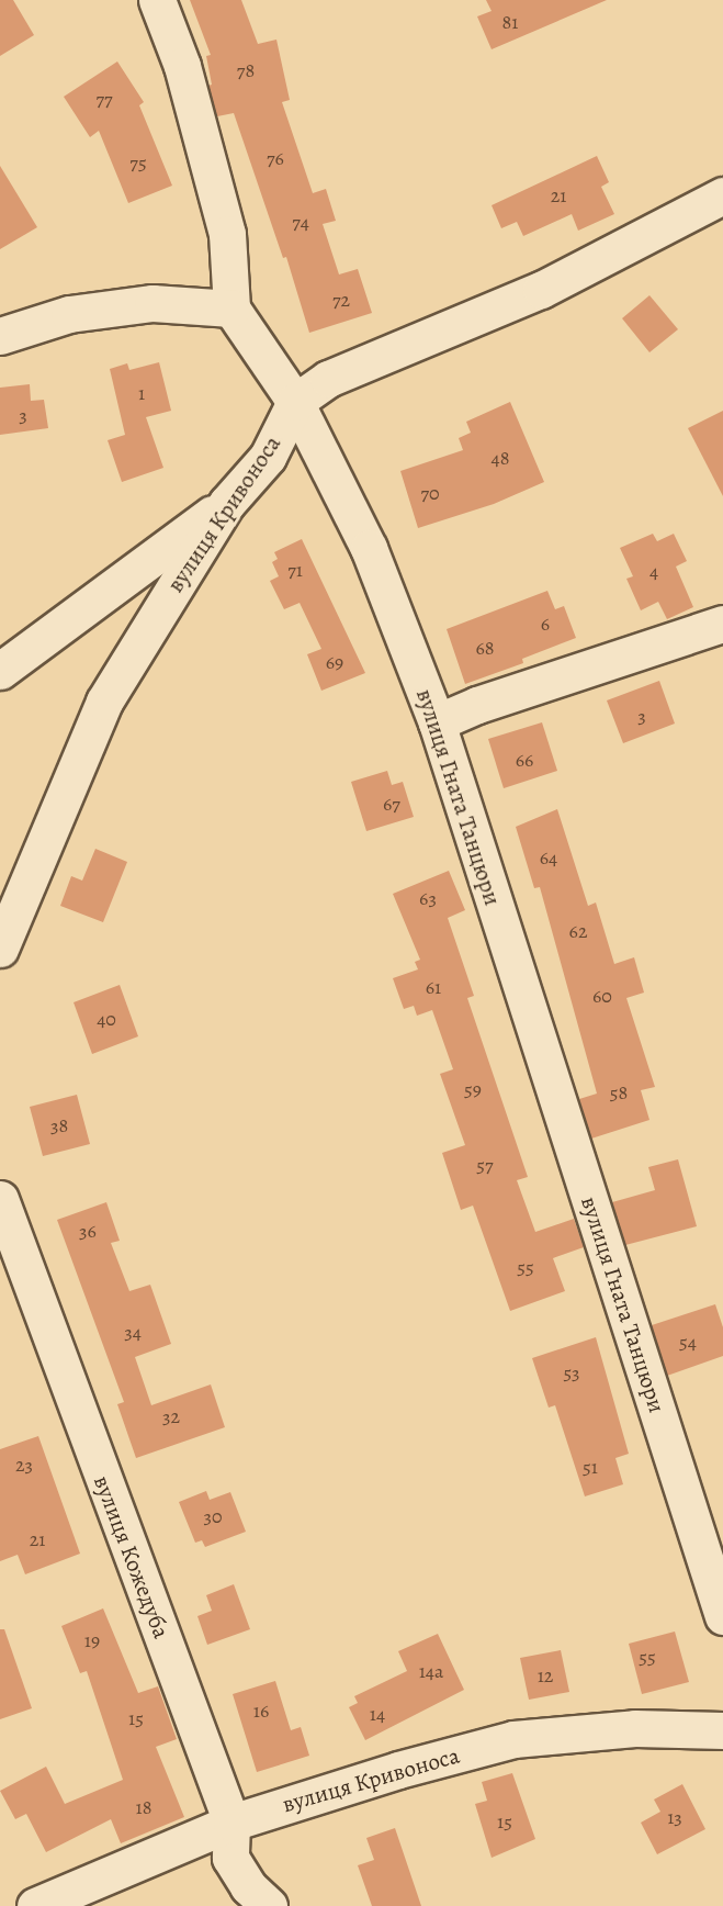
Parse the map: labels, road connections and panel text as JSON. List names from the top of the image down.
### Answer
{
  "streets": {
    "street": ["вулиця Кривоноса", "вулиця Гната Танцюри", "вулиця Кожедуба"]
  },
  "crossings": [
    ["вулиця Кривоноса", "вулиця Гната Танцюри"],
    ["вулиця Кривоноса", "вулиця Кожедуба"]
  ],
  "house_numbers": [
    "81",
    "78",
    "77",
    "76",
    "75",
    "21",
    "74",
    "72",
    "1",
    "3",
    "48",
    "70",
    "71",
    "4",
    "6",
    "68",
    "69",
    "3",
    "66",
    "67",
    "64",
    "63",
    "62",
    "61",
    "60",
    "40",
    "59",
    "58",
    "38",
    "57",
    "36",
    "55",
    "34",
    "54",
    "53",
    "32",
    "23",
    "51",
    "30",
    "21",
    "19",
    "55",
    "14а",
    "12",
    "16",
    "14",
    "15",
    "18",
    "13",
    "15"
  ]
}
